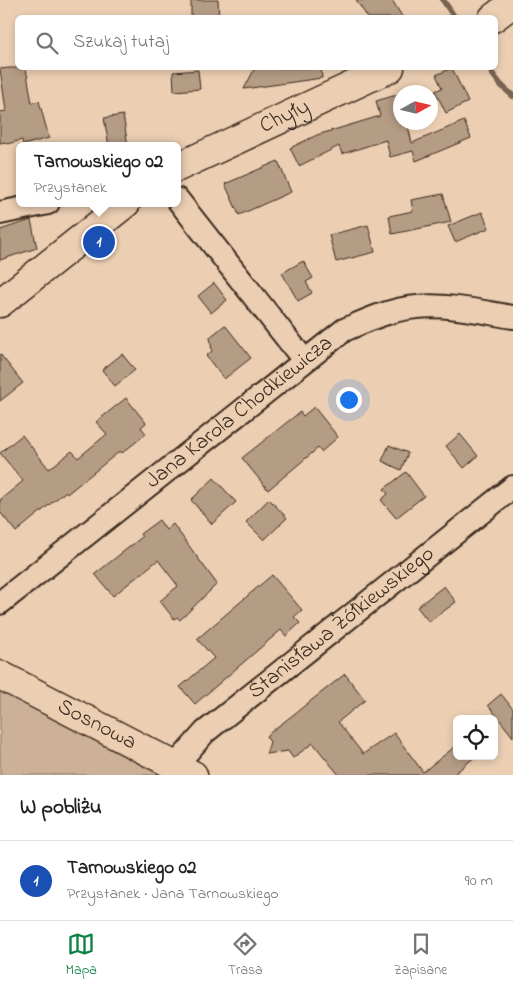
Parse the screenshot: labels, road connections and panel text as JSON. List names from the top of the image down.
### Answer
{
  "streets": {
    "street": [
      "Chyły",
      "Jana Karola Chodkiewicza",
      "Stanisława Żółkiewskiego",
      "Sosnowa"
    ]
  },
  "crossings": [
    ["Stanisława Żółkiewskiego", "Sosnowa"]
  ],
  "north": "right",
  "page": {
    "search": "Szukaj tutaj",
    "popup": ["Tarnowskiego 02", "Przystanek"],
    "pins": "1",
    "heading": "W pobliżu",
    "list": [
      {
        "mark": "1",
        "name": "Tarnowskiego 02",
        "note": "Przystanek · Jana Tarnowskiego",
        "value": "90 m"
      }
    ],
    "nav": ["Mapa", "Trasa", "Zapisane"]
  }
}
